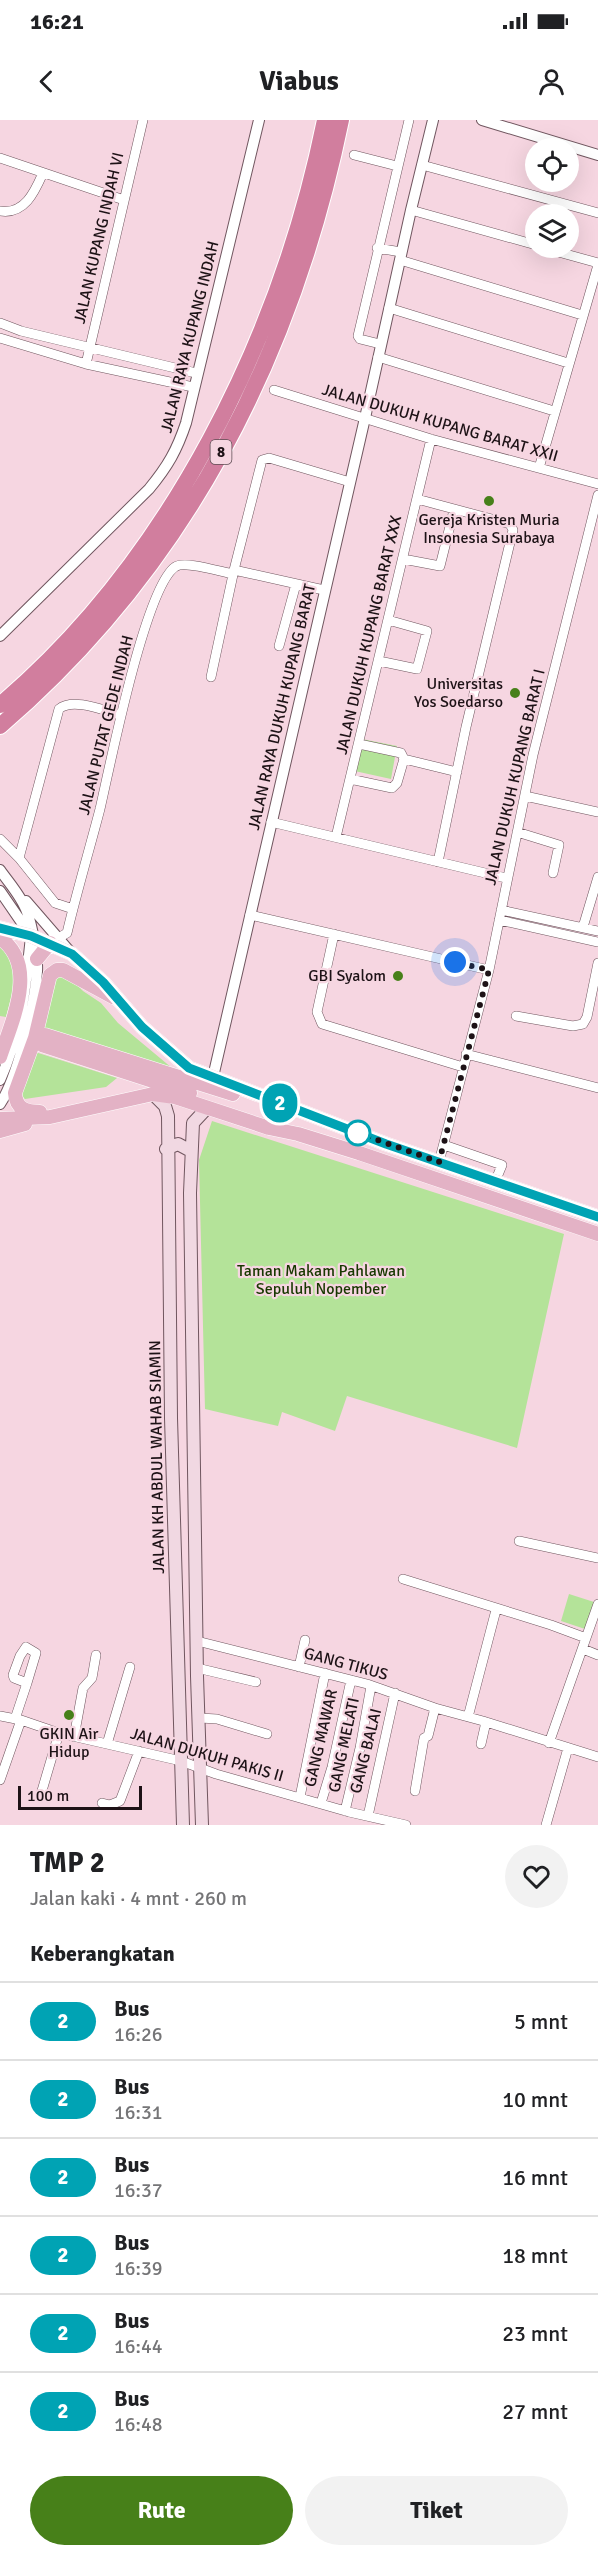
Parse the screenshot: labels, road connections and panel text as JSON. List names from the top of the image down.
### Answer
{
  "streets": {
    "highway": ["8"],
    "main road": ["JALAN KH ABDUL WAHAB SIAMIN"],
    "street": [
      "JALAN KUPANG INDAH VI",
      "JALAN RAYA KUPANG INDAH",
      "JALAN DUKUH KUPANG BARAT XXII",
      "JALAN DUKUH KUPANG BARAT XXX",
      "JALAN RAYA DUKUH KUPANG BARAT",
      "JALAN PUTAT GEDE INDAH",
      "JALAN DUKUH KUPANG BARAT I",
      "GANG TIKUS",
      "GANG MAWAR",
      "GANG MELATI",
      "GANG BALAI",
      "JALAN DUKUH PAKIS II"
    ]
  },
  "crossings": [
    ["JALAN DUKUH KUPANG BARAT XXII", "JALAN DUKUH KUPANG BARAT XXX"],
    ["JALAN DUKUH KUPANG BARAT XXII", "JALAN RAYA DUKUH KUPANG BARAT"],
    ["JALAN RAYA DUKUH KUPANG BARAT", "JALAN PUTAT GEDE INDAH"],
    ["JALAN KH ABDUL WAHAB SIAMIN", "JALAN DUKUH PAKIS II"],
    ["GANG TIKUS", "GANG MAWAR"],
    ["GANG TIKUS", "GANG MELATI"],
    ["GANG TIKUS", "GANG BALAI"],
    ["GANG MAWAR", "JALAN DUKUH PAKIS II"],
    ["GANG MELATI", "JALAN DUKUH PAKIS II"],
    ["GANG BALAI", "JALAN DUKUH PAKIS II"]
  ],
  "parks": ["Taman Makam Pahlawan Sepuluh Nopember"],
  "places": [
    "Gereja Kristen Muria Insonesia Surabaya",
    "Universitas Yos Soedarso",
    "GBI Syalom",
    "GKIN Air Hidup"
  ],
  "lines": ["bus line 2"],
  "scale_bar": "100 m",
  "page": {
    "status": "16:21",
    "header": "Viabus",
    "on_map": "2",
    "scale": "100 m",
    "heading": [
      ["TMP 2", "Jalan kaki · 4 mnt · 260 m"],
      "Keberangkatan"
    ],
    "list": [
      {
        "mark": "2",
        "name": "Bus",
        "note": "16:26",
        "value": "5 mnt"
      },
      {
        "mark": "2",
        "name": "Bus",
        "note": "16:31",
        "value": "10 mnt"
      },
      {
        "mark": "2",
        "name": "Bus",
        "note": "16:37",
        "value": "16 mnt"
      },
      {
        "mark": "2",
        "name": "Bus",
        "note": "16:39",
        "value": "18 mnt"
      },
      {
        "mark": "2",
        "name": "Bus",
        "note": "16:44",
        "value": "23 mnt"
      },
      {
        "mark": "2",
        "name": "Bus",
        "note": "16:48",
        "value": "27 mnt"
      }
    ],
    "buttons": ["Rute", "Tiket"]
  }
}
